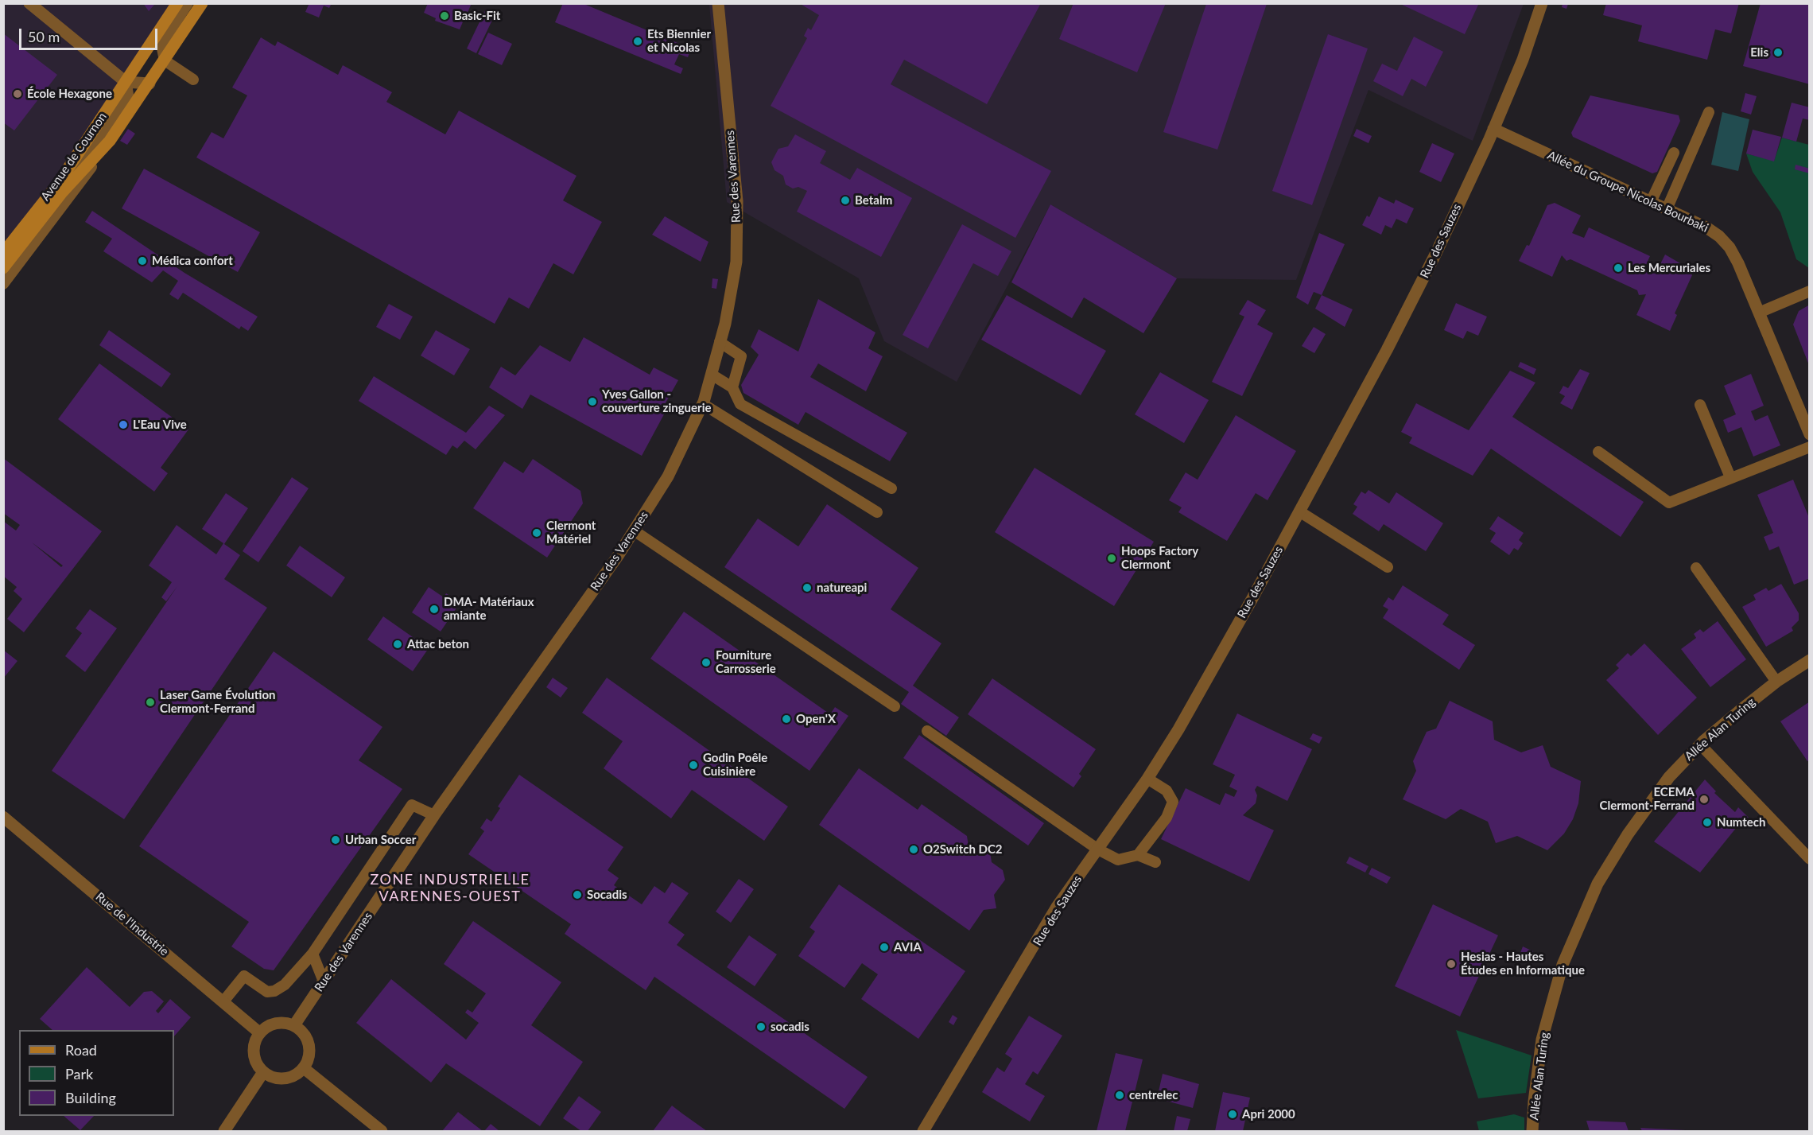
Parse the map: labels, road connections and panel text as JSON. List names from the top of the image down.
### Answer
{
  "streets": {
    "main road": ["Avenue de Cournon"],
    "street": [
      "Rue des Varennes",
      "Allée du Groupe Nicolas Bourbaki",
      "Rue des Sauzes",
      "Allée Alan Turing",
      "Rue de l'Industrie"
    ]
  },
  "crossings": [
    ["Rue des Varennes", "Rue de l'Industrie"],
    ["Allée du Groupe Nicolas Bourbaki", "Rue des Sauzes"]
  ],
  "districts": ["ZONE INDUSTRIELLE VARENNES-OUEST"],
  "places": [
    "Basic-Fit",
    "Ets Biennier et Nicolas",
    "Elis",
    "École Hexagone",
    "Betalm",
    "Médica confort",
    "Les Mercuriales",
    "Yves Gallon - couverture zinguerie",
    "L'Eau Vive",
    "Clermont Matériel",
    "Hoops Factory Clermont",
    "natureapi",
    "DMA- Matériaux amiante",
    "Attac beton",
    "Fourniture Carrosserie",
    "Laser Game Évolution Clermont-Ferrand",
    "Open'X",
    "Godin Poêle Cuisinière",
    "ECEMA Clermont-Ferrand",
    "Numtech",
    "Urban Soccer",
    "O2Switch DC2",
    "Socadis",
    "AVIA",
    "Hesias - Hautes Études en Informatique",
    "socadis",
    "centrelec",
    "Apri 2000"
  ],
  "legend": ["Road", "Park", "Building"],
  "scale_bar": "50 m"
}
